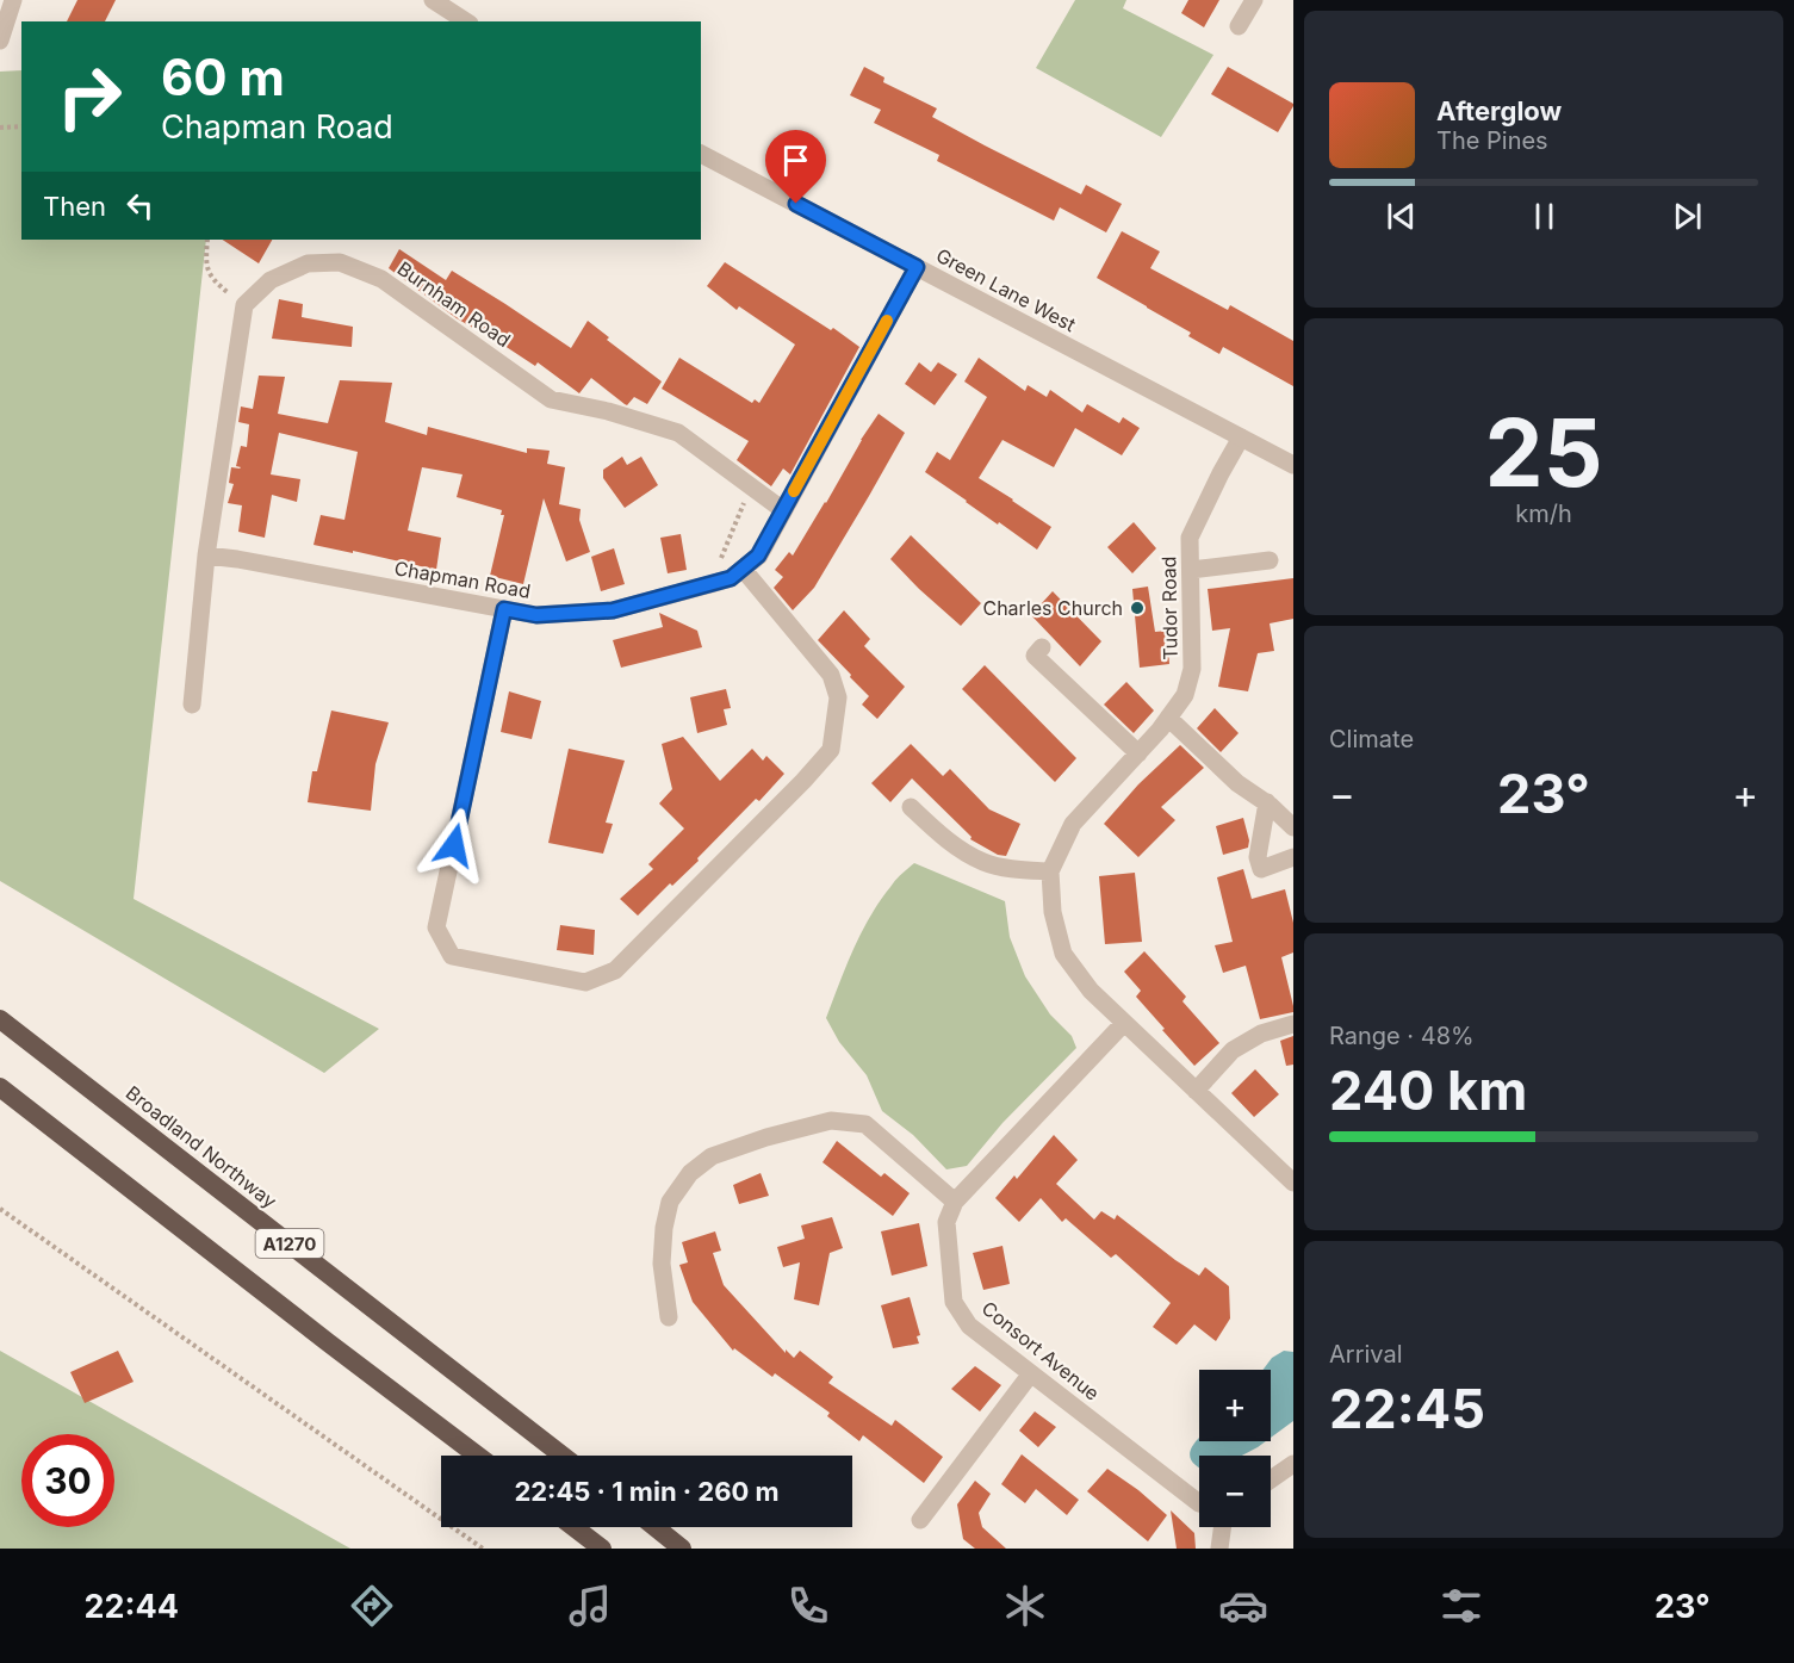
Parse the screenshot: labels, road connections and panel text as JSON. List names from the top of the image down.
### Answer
{
  "streets": {
    "highway": ["Broadland Northway", "A1270"],
    "street": [
      "Green Lane West",
      "Burnham Road",
      "Chapman Road",
      "Tudor Road",
      "Consort Avenue"
    ]
  },
  "crossings": [
    ["Green Lane West", "Chapman Road"],
    ["Green Lane West", "Tudor Road"],
    ["Burnham Road", "Chapman Road"]
  ],
  "places": ["Charles Church"],
  "page": {
    "turn": ["60 m", "Chapman Road"],
    "song": ["Afterglow", "The Pines"],
    "then": "Then",
    "tile": [
      ["25", "km/h"],
      "Climate",
      ["Range · 48%", "240 km"],
      ["Arrival", "22:45"]
    ],
    "heat": ["−", "23°", "+"],
    "map_buttons": ["+", "−"],
    "limit": "30",
    "trip": "22:45 · 1 min · 260 m",
    "tabs": ["22:44", "23°"]
  }
}
